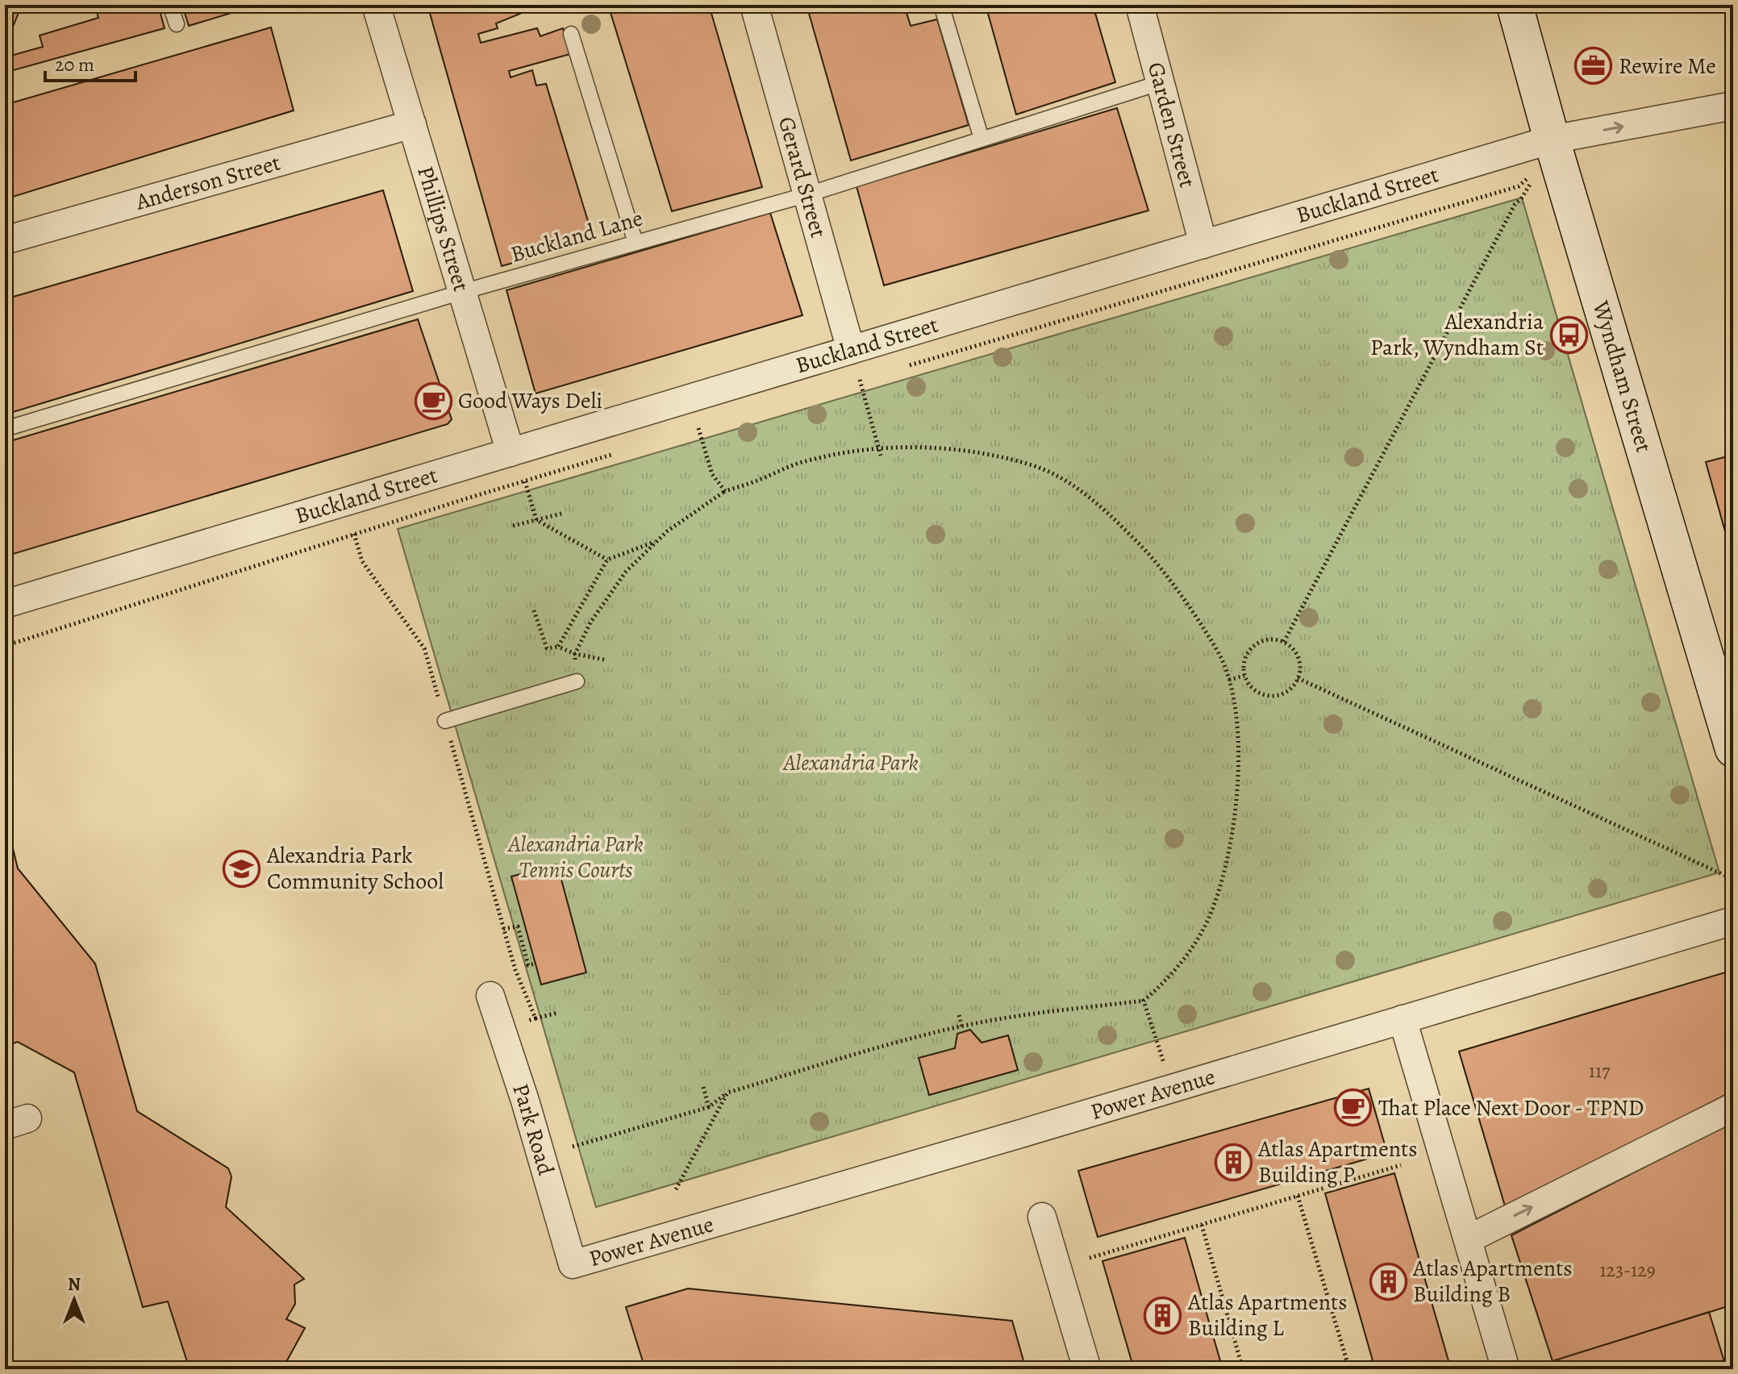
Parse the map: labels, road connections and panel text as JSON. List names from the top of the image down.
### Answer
{
  "streets": {
    "main road": ["Wyndham Street"],
    "street": [
      "Garden Street",
      "Gerard Street",
      "Anderson Street",
      "Buckland Street",
      "Phillips Street",
      "Power Avenue",
      "Park Road"
    ],
    "lane": ["Buckland Lane"]
  },
  "crossings": [
    ["Garden Street", "Buckland Street"],
    ["Garden Street", "Buckland Lane"],
    ["Gerard Street", "Buckland Street"],
    ["Gerard Street", "Buckland Lane"],
    ["Anderson Street", "Phillips Street"],
    ["Buckland Street", "Phillips Street"],
    ["Buckland Street", "Wyndham Street"],
    ["Phillips Street", "Buckland Lane"],
    ["Power Avenue", "Park Road"]
  ],
  "parks": ["Alexandria Park", "Alexandria Park Tennis Courts"],
  "places": {
    "office": ["Rewire Me"],
    "bus stop": ["Alexandria Park, Wyndham St"],
    "cafe": ["Good Ways Deli", "That Place Next Door - TPND"],
    "school or university": ["Alexandria Park Community School"],
    "building": ["Atlas Apartments Building P", "Atlas Apartments Building B", "Atlas Apartments Building L"]
  },
  "house_numbers": ["117", "123-129"],
  "scale_bar": "20 m",
  "north": "top"
}
